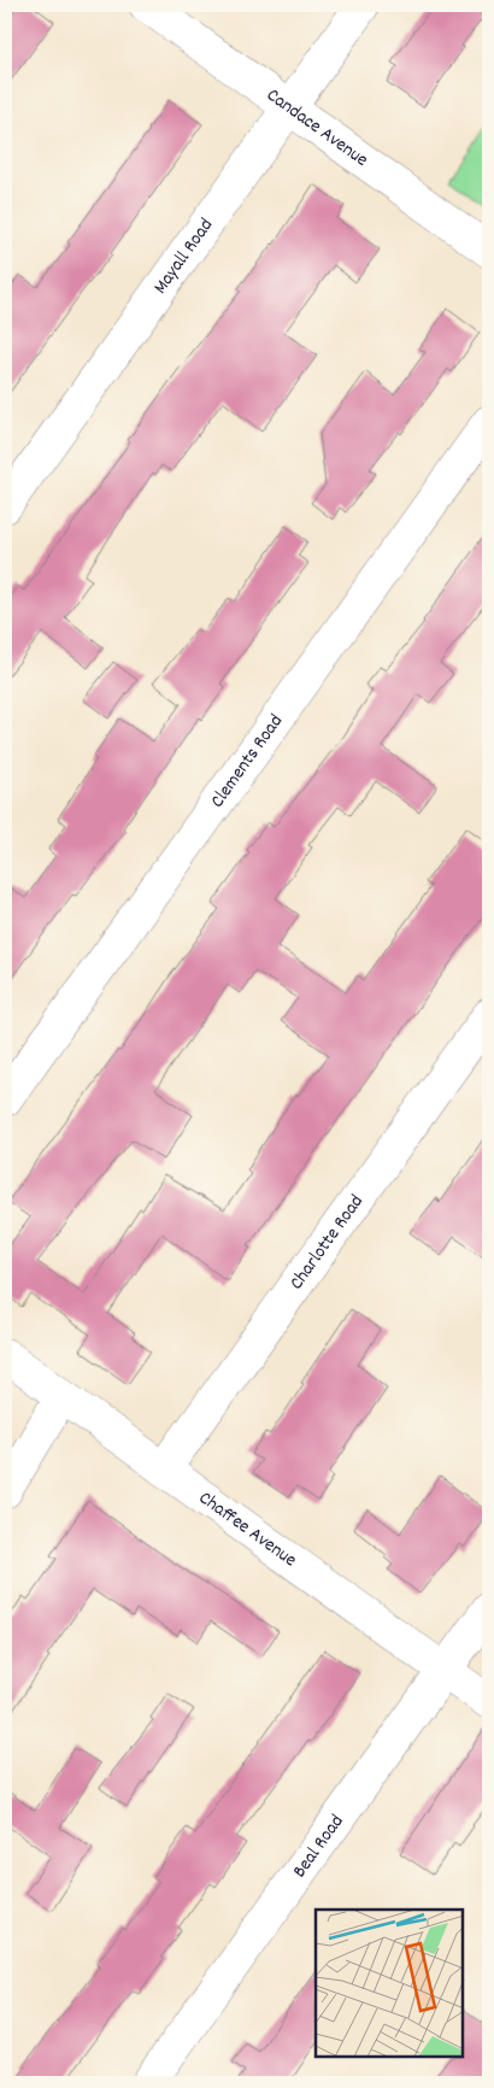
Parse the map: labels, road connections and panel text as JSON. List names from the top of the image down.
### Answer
{
  "streets": {
    "street": [
      "Candace Avenue",
      "Mayall Road",
      "Clements Road",
      "Charlotte Road",
      "Chaffee Avenue",
      "Beal Road"
    ]
  },
  "crossings": [
    ["Candace Avenue", "Mayall Road"],
    ["Charlotte Road", "Chaffee Avenue"],
    ["Chaffee Avenue", "Beal Road"]
  ]
}
